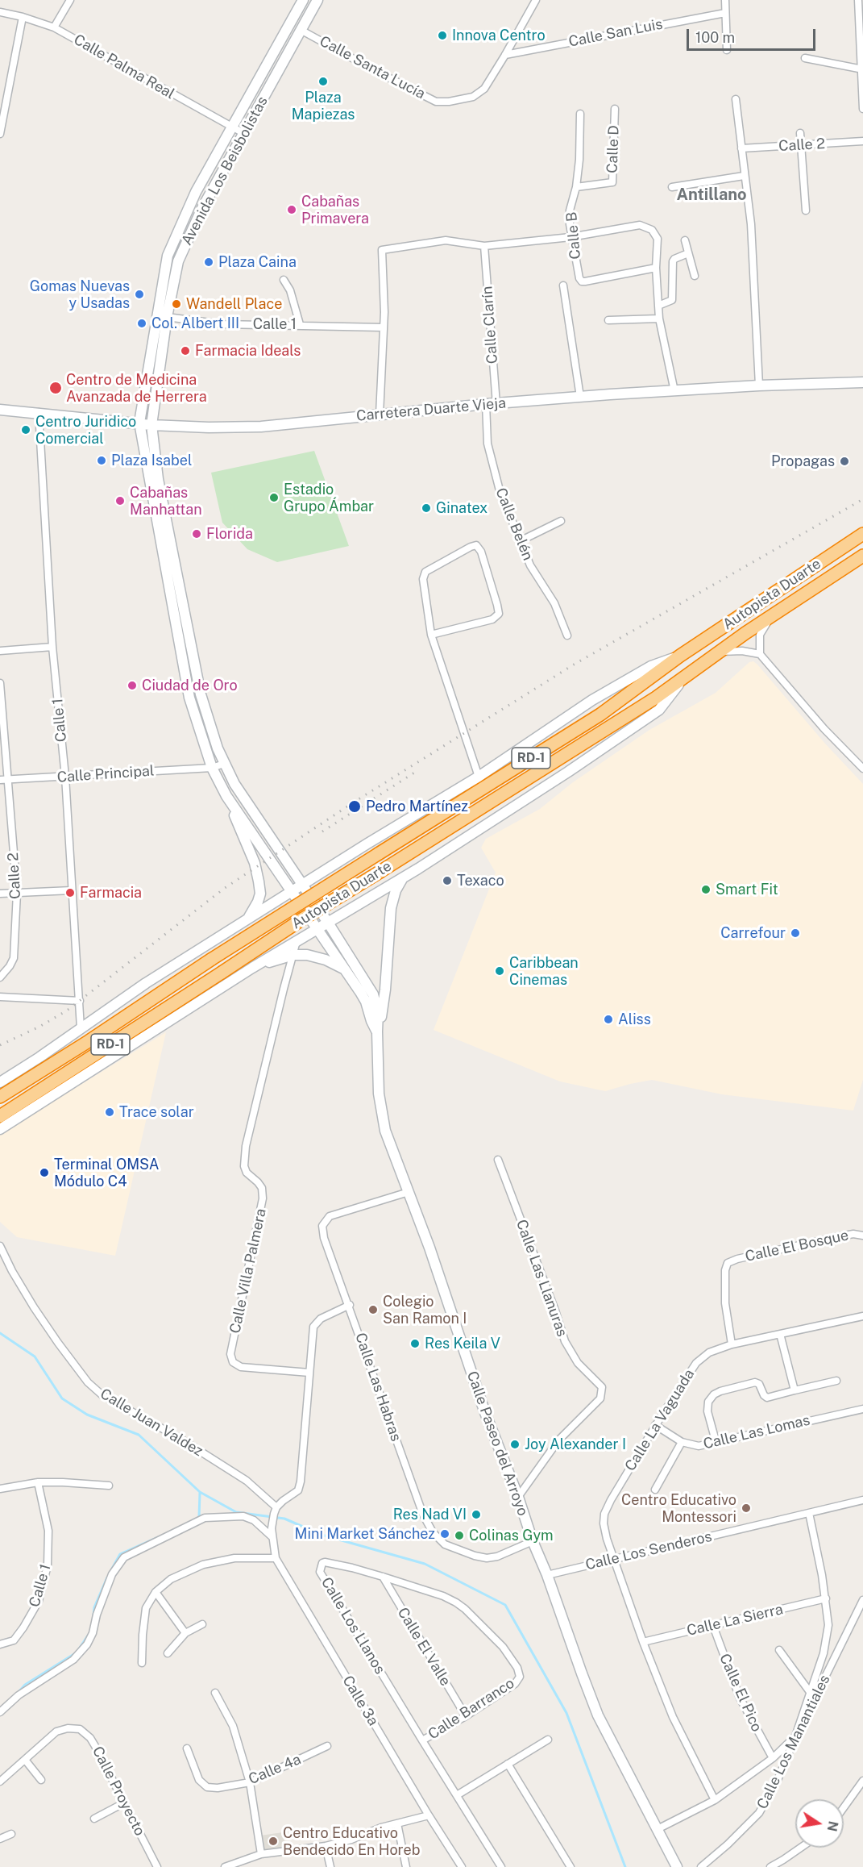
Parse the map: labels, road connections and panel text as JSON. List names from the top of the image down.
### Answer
{
  "streets": {
    "highway": ["Autopista Duarte", "RD-1"],
    "main road": ["Avenida Los Beisbolistas", "Carretera Duarte Vieja", "Calle Paseo del Arroyo"],
    "street": [
      "Calle San Luis",
      "Calle Palma Real",
      "Calle Santa Lucía",
      "Calle 2",
      "Calle D",
      "Calle B",
      "Calle 1",
      "Calle Clarín",
      "Calle Belén",
      "Calle Principal",
      "Calle El Bosque",
      "Calle Villa Palmera",
      "Calle Las Llanuras",
      "Calle Las Habras",
      "Calle La Vaguada",
      "Calle Juan Valdez",
      "Calle Las Lomas",
      "Calle Los Senderos",
      "Calle La Sierra",
      "Calle Los Llanos",
      "Calle El Valle",
      "Calle El Pico",
      "Calle 3a",
      "Calle Barranco",
      "Calle Los Manantiales",
      "Calle 4a",
      "Calle Proyecto"
    ]
  },
  "crossings": [
    ["Calle San Luis", "Calle Santa Lucía"],
    ["Calle Palma Real", "Avenida Los Beisbolistas"],
    ["Calle Santa Lucía", "Avenida Los Beisbolistas"],
    ["Calle 2", "Calle Principal"],
    ["Calle D", "Calle B"],
    ["Avenida Los Beisbolistas", "Calle 1"],
    ["Avenida Los Beisbolistas", "Carretera Duarte Vieja"],
    ["Avenida Los Beisbolistas", "Autopista Duarte"],
    ["Avenida Los Beisbolistas", "Calle Principal"],
    ["Avenida Los Beisbolistas", "Calle Paseo del Arroyo"],
    ["Calle 1", "Carretera Duarte Vieja"],
    ["Calle 1", "Calle Principal"],
    ["Calle Clarín", "Carretera Duarte Vieja"],
    ["Calle Clarín", "Calle Belén"],
    ["Carretera Duarte Vieja", "Calle Belén"],
    ["Autopista Duarte", "Calle Villa Palmera"],
    ["Calle El Bosque", "Calle La Vaguada"],
    ["Calle Las Llanuras", "Calle Paseo del Arroyo"],
    ["Calle Las Habras", "Calle Paseo del Arroyo"],
    ["Calle La Vaguada", "Calle Las Lomas"],
    ["Calle La Vaguada", "Calle Los Senderos"],
    ["Calle La Vaguada", "Calle La Sierra"],
    ["Calle Juan Valdez", "Calle 3a"],
    ["Calle Paseo del Arroyo", "Calle Los Senderos"],
    ["Calle La Sierra", "Calle El Pico"],
    ["Calle Los Llanos", "Calle El Valle"],
    ["Calle Los Llanos", "Calle Barranco"],
    ["Calle El Valle", "Calle Barranco"]
  ],
  "districts": ["Antillano"],
  "places": [
    "Innova Centro",
    "Plaza Mapiezas",
    "Cabañas Primavera",
    "Plaza Caina",
    "Gomas Nuevas y Usadas",
    "Wandell Place",
    "Col. Albert III",
    "Farmacia Ideals",
    "Centro de Medicina Avanzada de Herrera",
    "Centro Juridico Comercial",
    "Plaza Isabel",
    "Propagas",
    "Estadio Grupo Ámbar",
    "Cabañas Manhattan",
    "Ginatex",
    "Florida",
    "Ciudad de Oro",
    "Pedro Martínez",
    "Texaco",
    "Smart Fit",
    "Farmacia",
    "Carrefour",
    "Caribbean Cinemas",
    "Aliss",
    "Trace solar",
    "Terminal OMSA Módulo C4",
    "Colegio San Ramon I",
    "Res Keila V",
    "Joy Alexander I",
    "Centro Educativo Montessori",
    "Res Nad VI",
    "Mini Market Sánchez",
    "Colinas Gym",
    "Centro Educativo Bendecido En Horeb"
  ],
  "scale_bar": "100 m",
  "north": "right"
}
